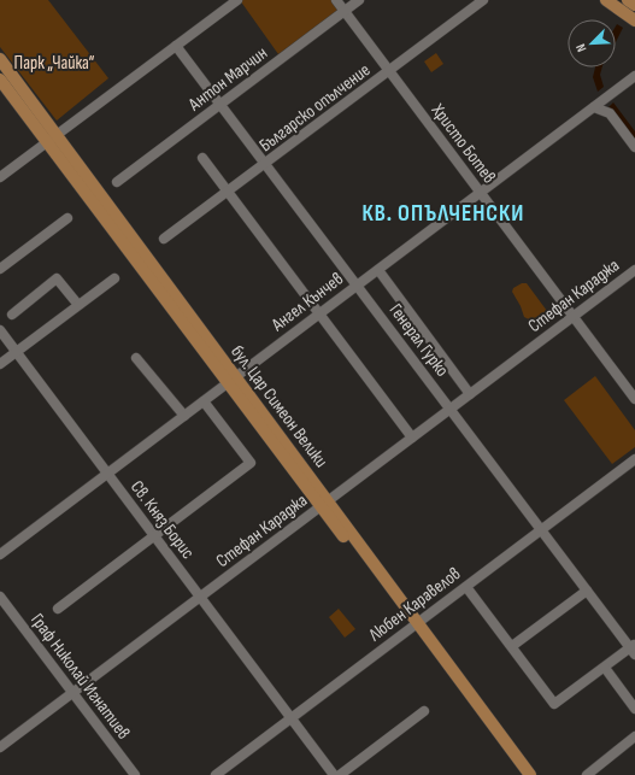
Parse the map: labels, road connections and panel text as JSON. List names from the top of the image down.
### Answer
{
  "streets": {
    "main road": ["бул. Цар Симеон Велики"],
    "street": [
      "Антон Марчин",
      "Българско опълчение",
      "Христо Ботев",
      "Стефан Караджа",
      "Ангел Кънчев",
      "Генерал Гурко",
      "Св. Княз Борис",
      "Любен Каравелов",
      "Граф Николай Игнатиев"
    ]
  },
  "crossings": [
    ["Антон Марчин", "Христо Ботев"],
    ["Антон Марчин", "Генерал Гурко"],
    ["Българско опълчение", "Христо Ботев"],
    ["Българско опълчение", "Генерал Гурко"],
    ["Христо Ботев", "Стефан Караджа"],
    ["Христо Ботев", "Ангел Кънчев"],
    ["Стефан Караджа", "Генерал Гурко"],
    ["Стефан Караджа", "бул. Цар Симеон Велики"],
    ["Стефан Караджа", "Св. Княз Борис"],
    ["Стефан Караджа", "Граф Николай Игнатиев"],
    ["Ангел Кънчев", "Генерал Гурко"],
    ["Ангел Кънчев", "бул. Цар Симеон Велики"],
    ["Ангел Кънчев", "Св. Княз Борис"],
    ["Генерал Гурко", "Любен Каравелов"],
    ["бул. Цар Симеон Велики", "Любен Каравелов"],
    ["Св. Княз Борис", "Любен Каравелов"]
  ],
  "districts": ["КВ. ОПЪЛЧЕНСКИ"],
  "parks": ["Парк „Чайка“"],
  "north": "bottom left"
}
